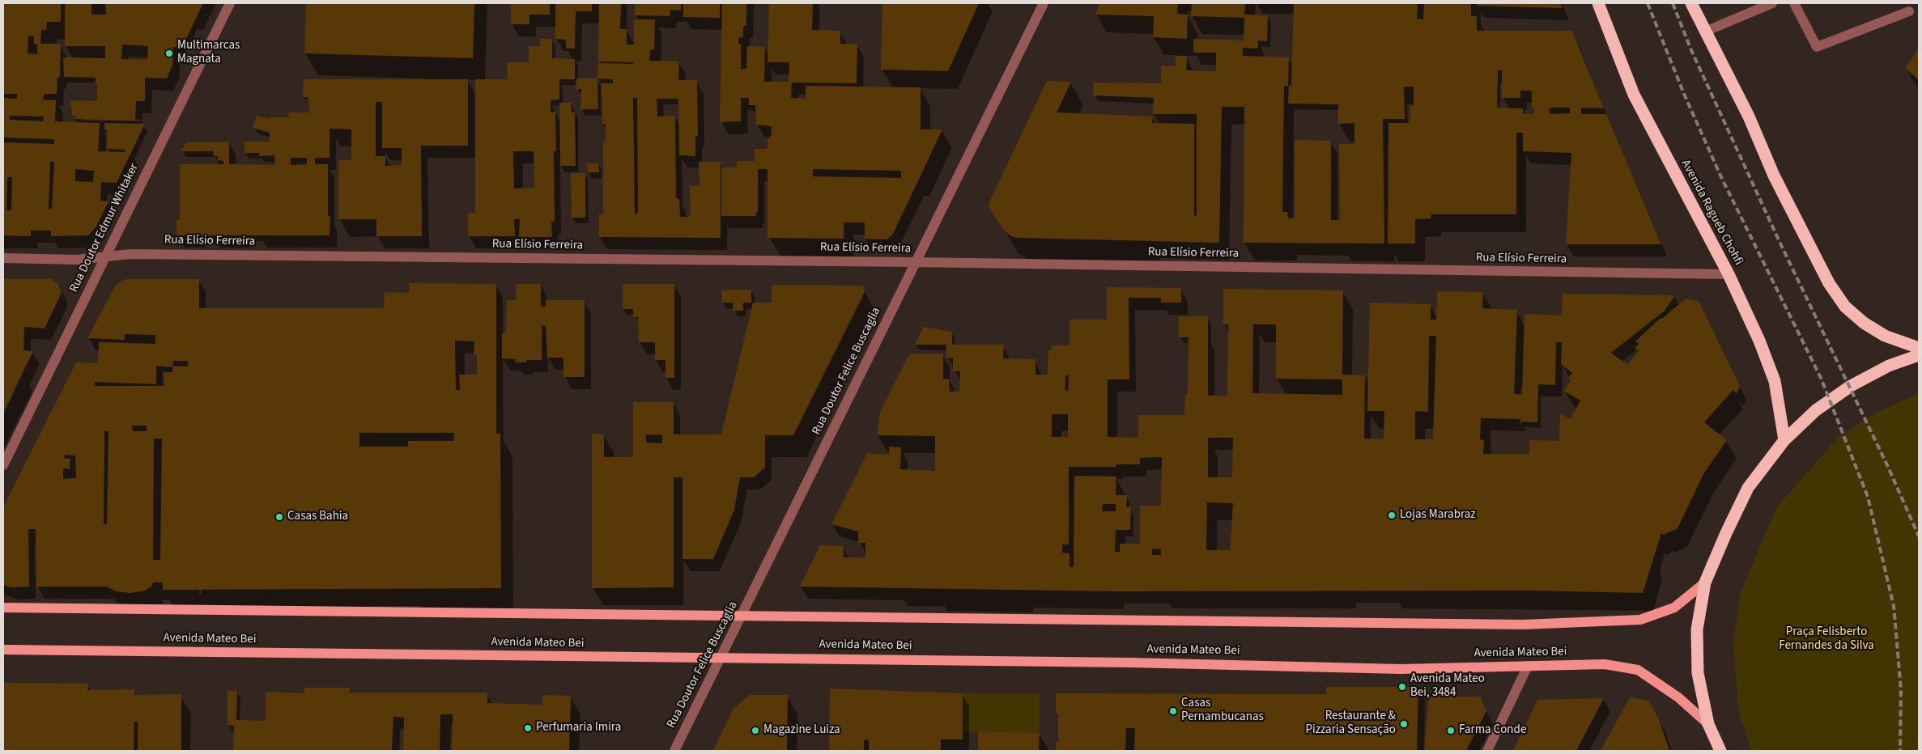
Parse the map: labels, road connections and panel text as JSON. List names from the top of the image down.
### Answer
{
  "streets": {
    "highway": ["Avenida Ragueb Chohfi"],
    "main road": ["Avenida Mateo Bei"],
    "street": ["Rua Doutor Edmur Whitaker", "Rua Elísio Ferreira", "Rua Doutor Felice Buscaglia"]
  },
  "crossings": [
    ["Avenida Ragueb Chohfi", "Rua Elísio Ferreira"],
    ["Rua Doutor Edmur Whitaker", "Rua Elísio Ferreira"],
    ["Rua Elísio Ferreira", "Rua Doutor Felice Buscaglia"],
    ["Rua Doutor Felice Buscaglia", "Avenida Mateo Bei"]
  ],
  "parks": ["Praça Felisberto Fernandes da Silva"],
  "places": [
    "Multimarcas Magnata",
    "Lojas Marabraz",
    "Casas Bahia",
    "Avenida Mateo Bei, 3484",
    "Casas Pernambucanas",
    "Restaurante & Pizzaria Sensação",
    "Perfumaria Imira",
    "Magazine Luiza",
    "Farma Conde"
  ]
}
